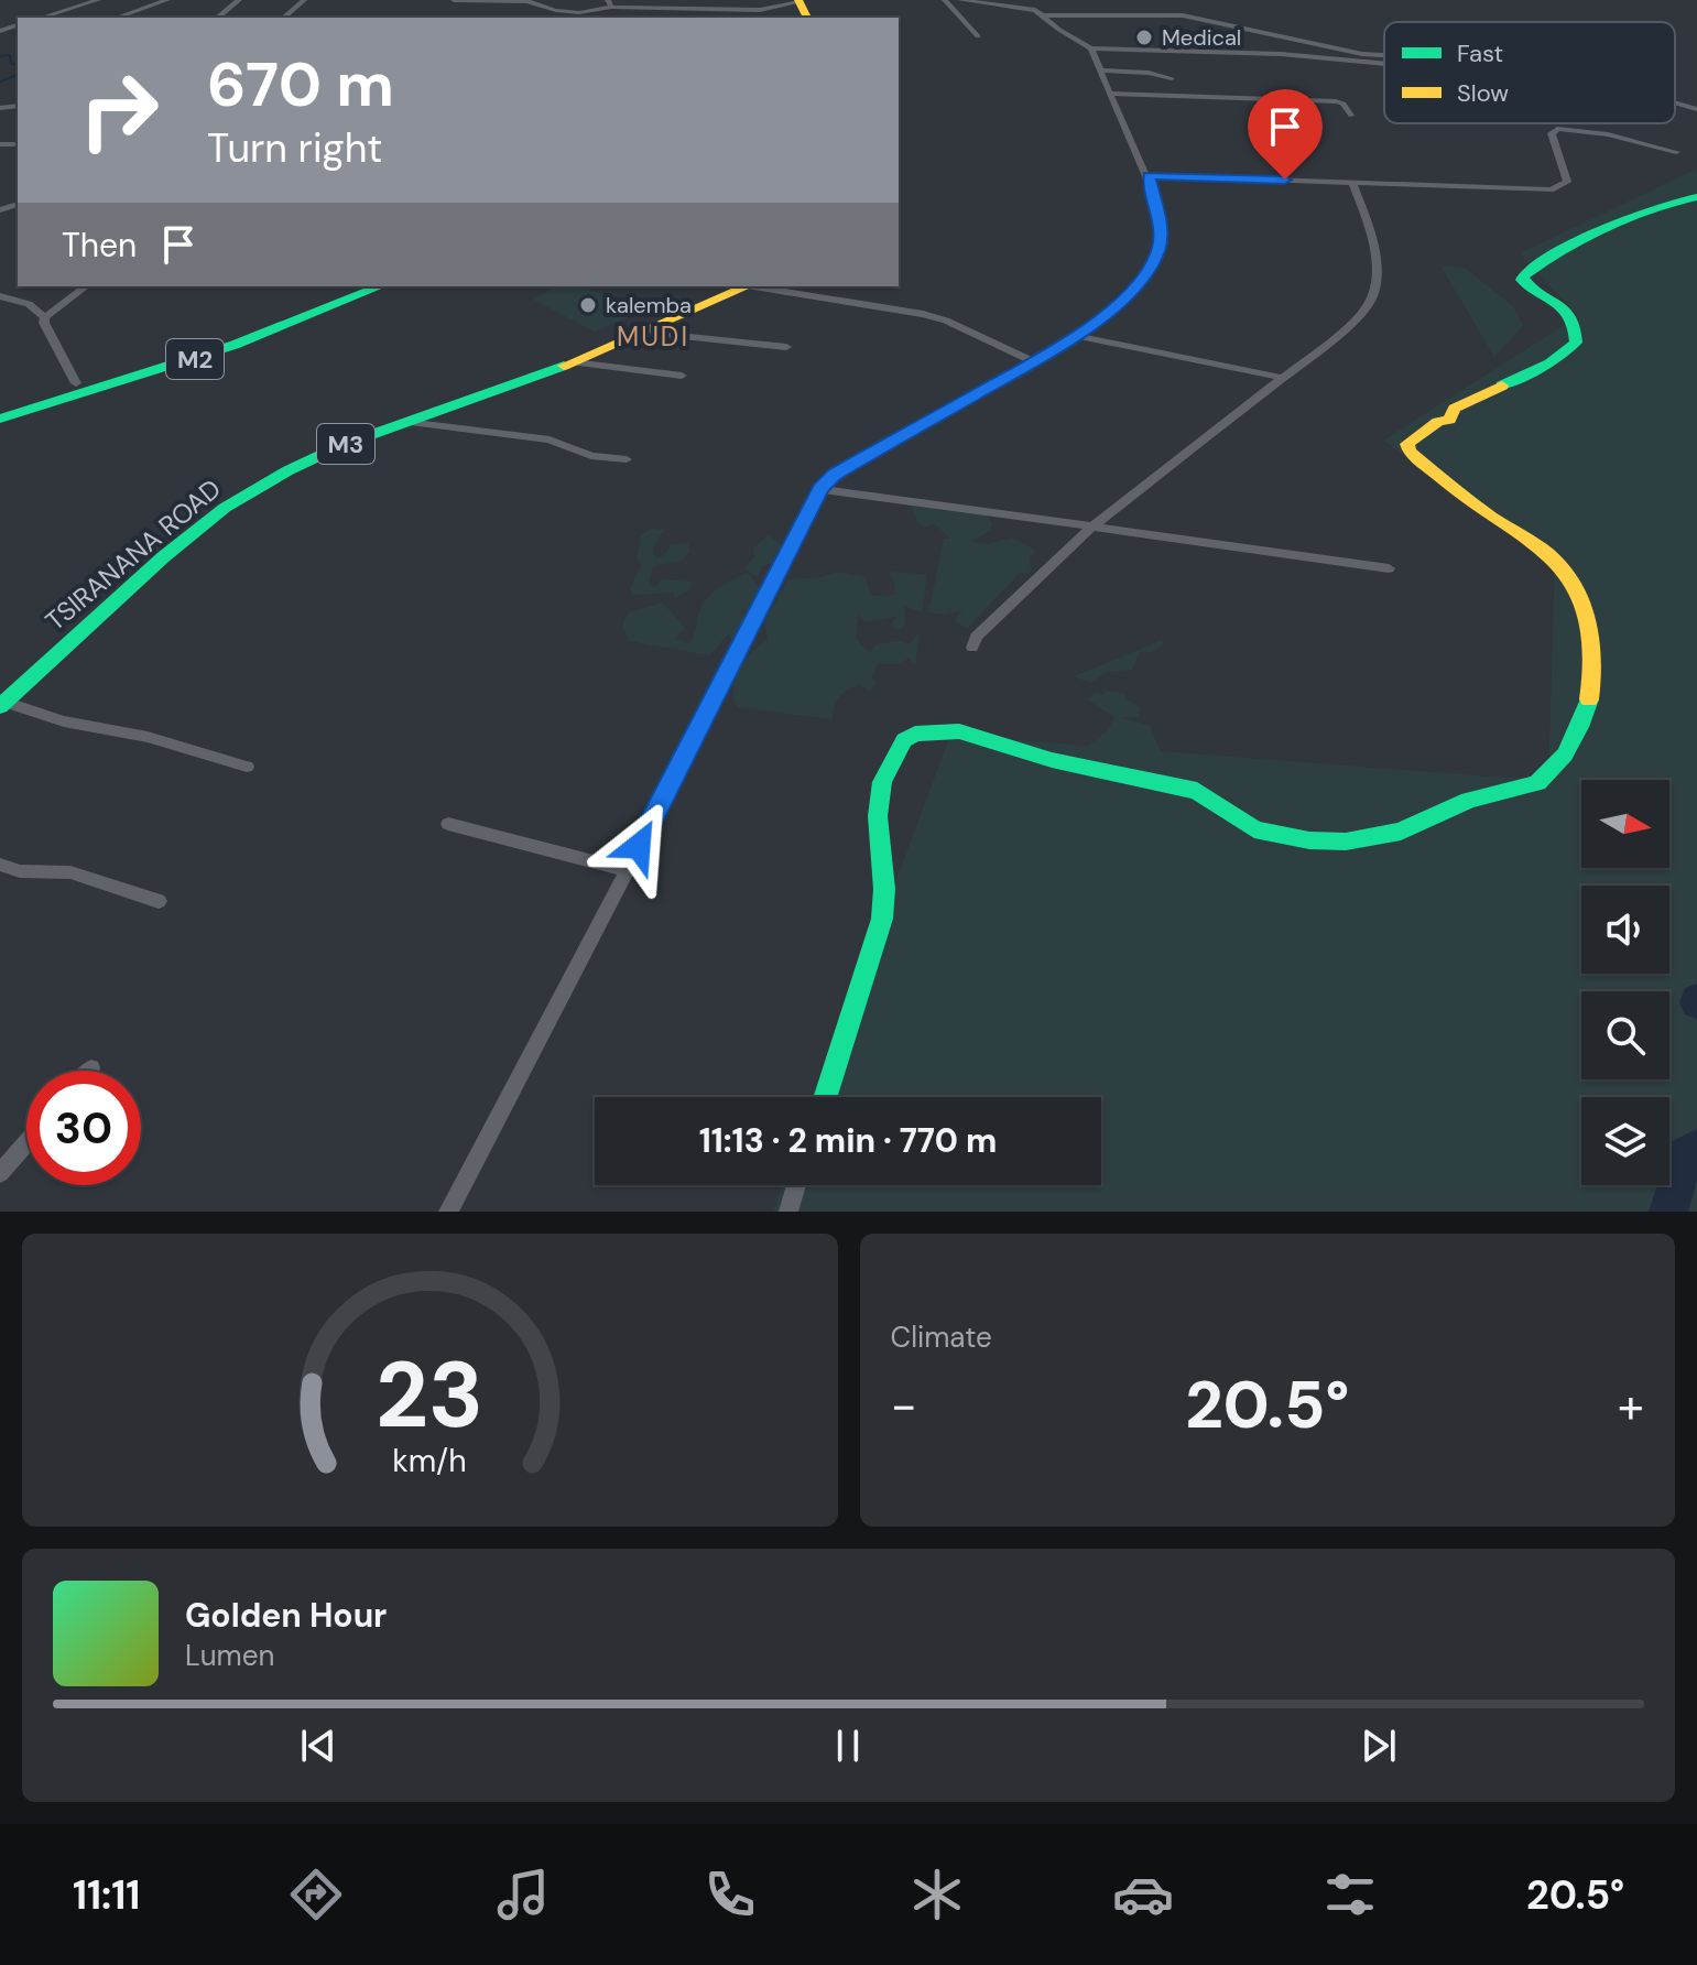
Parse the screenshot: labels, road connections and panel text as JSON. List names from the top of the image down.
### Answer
{
  "streets": {
    "main road": ["M2", "M3", "TSIRANANA ROAD"]
  },
  "districts": ["MUDI"],
  "places": ["Medical", "kalemba"],
  "legend": ["Fast", "Slow"],
  "north": "right",
  "page": {
    "turn": ["670 m", "Turn right"],
    "then": "Then",
    "limit": "30",
    "trip": "11:13 · 2 min · 770 m",
    "tile": "Climate",
    "heat": ["−", "20.5°", "+"],
    "song": ["Golden Hour", "Lumen"],
    "tabs": ["11:11", "20.5°"],
    "gauge": ["23", "km/h"]
  }
}
